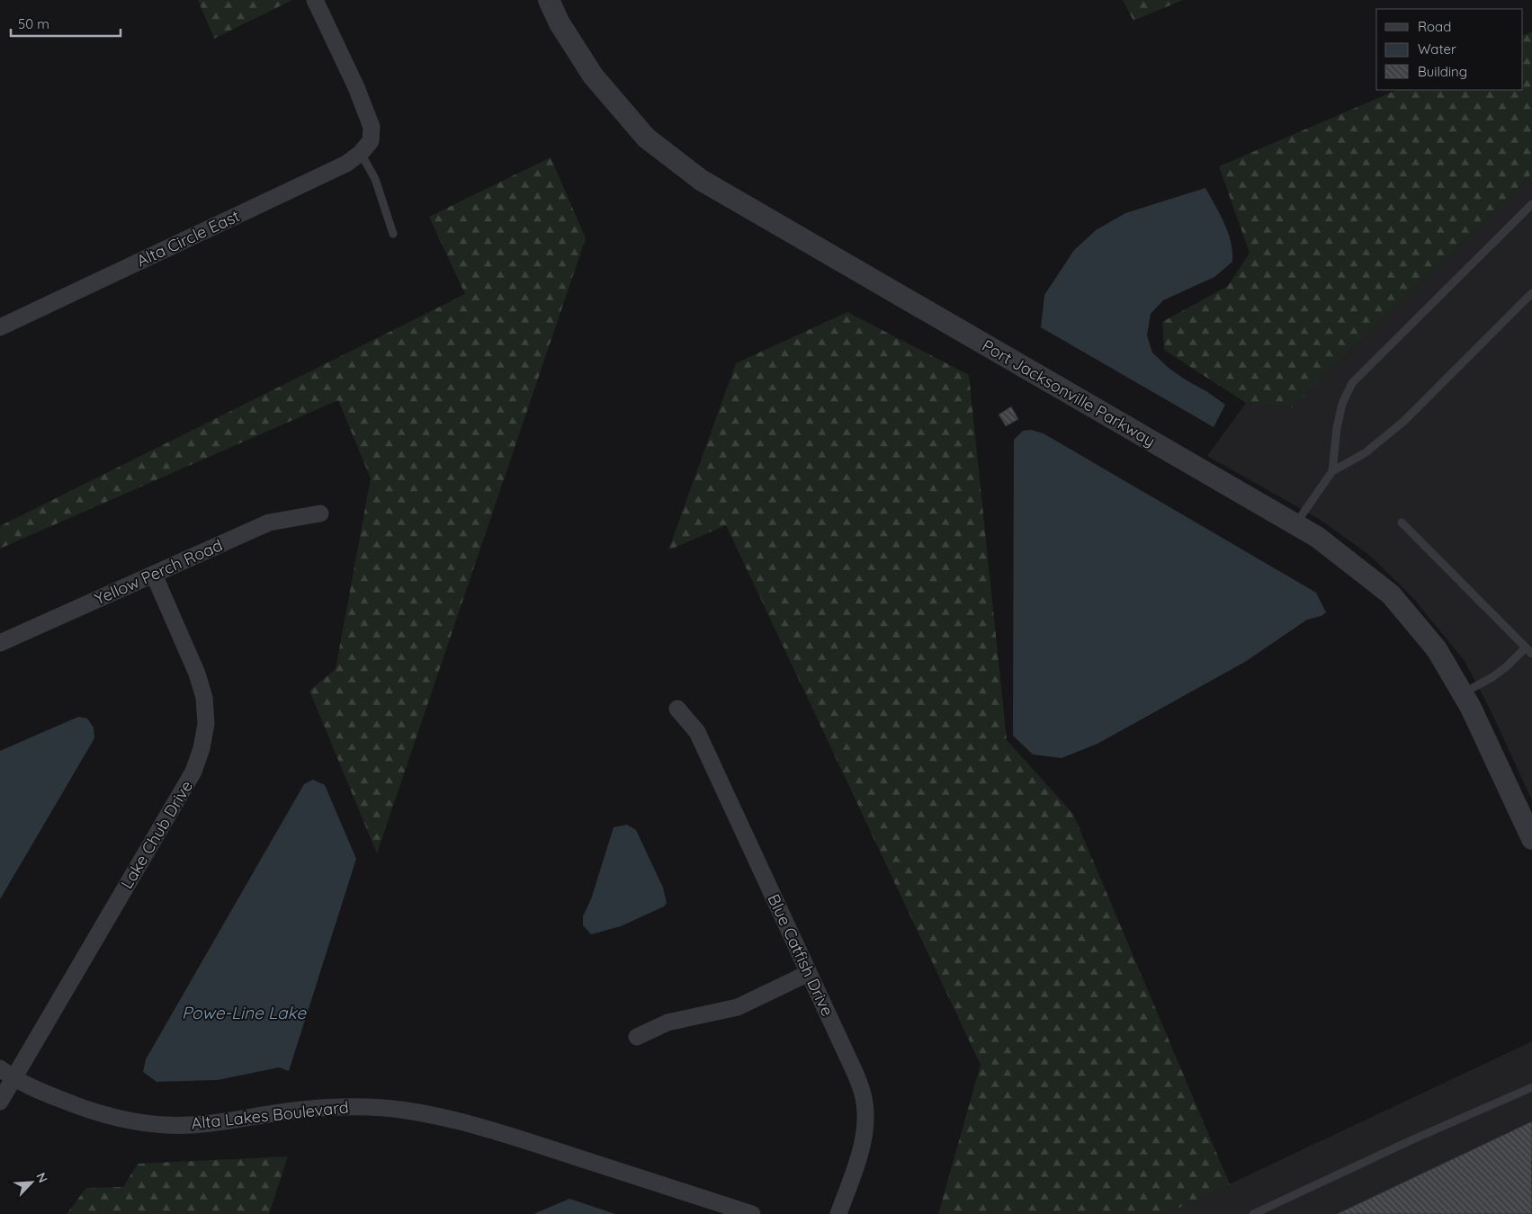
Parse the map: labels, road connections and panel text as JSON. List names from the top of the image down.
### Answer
{
  "streets": {
    "street": [
      "Alta Circle East",
      "Port Jacksonville Parkway",
      "Yellow Perch Road",
      "Lake Chub Drive",
      "Blue Catfish Drive",
      "Alta Lakes Boulevard"
    ]
  },
  "crossings": [
    ["Yellow Perch Road", "Lake Chub Drive"],
    ["Lake Chub Drive", "Alta Lakes Boulevard"]
  ],
  "water": ["Powe-Line Lake"],
  "legend": ["Road", "Water", "Building"],
  "scale_bar": "50 m",
  "north": "top right"
}
